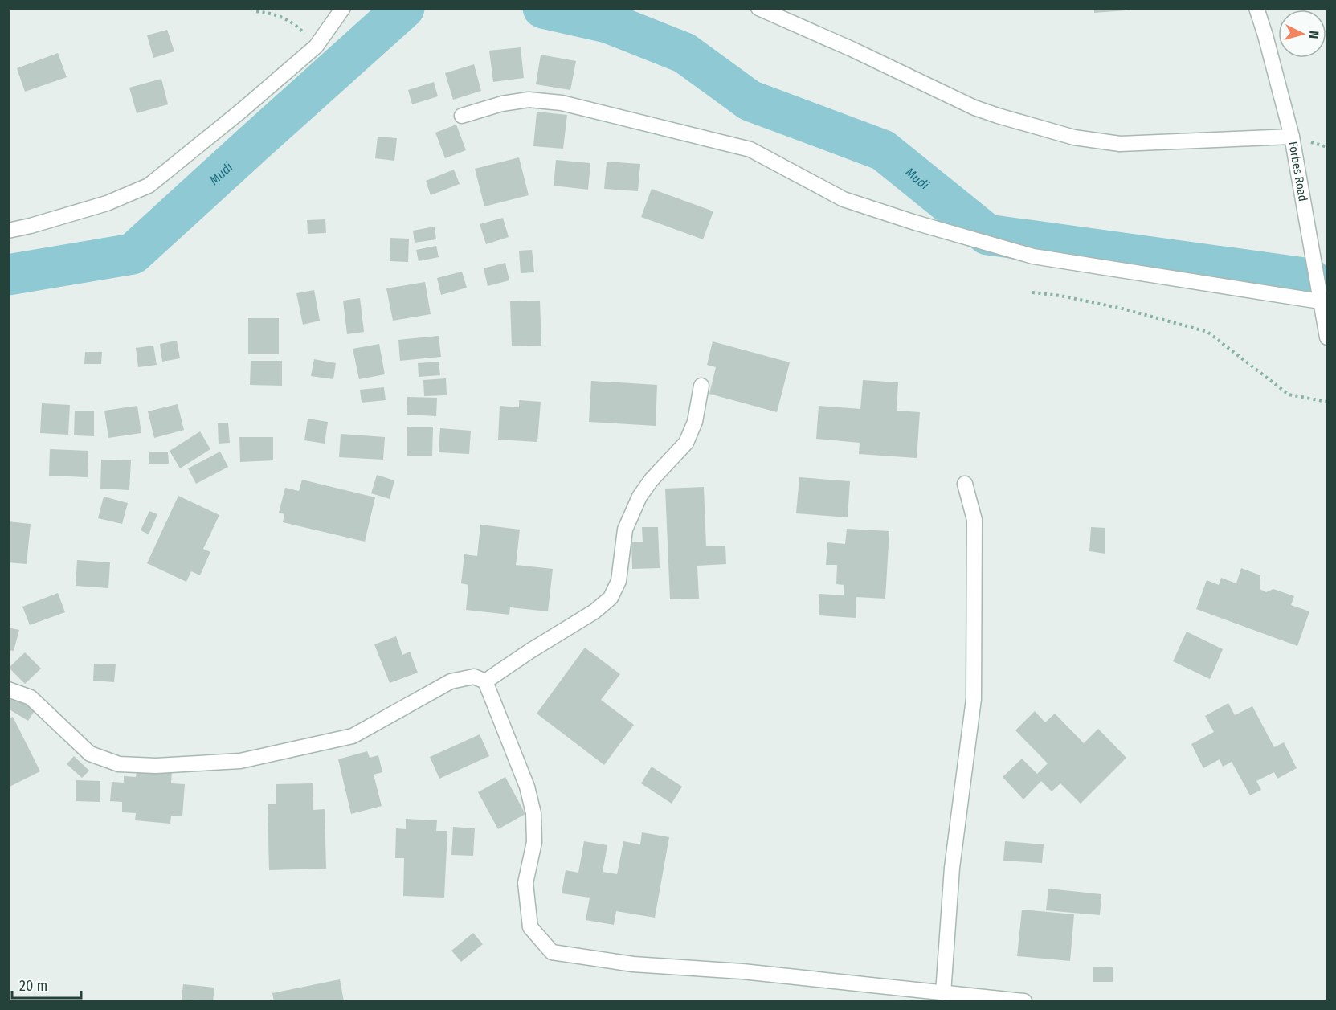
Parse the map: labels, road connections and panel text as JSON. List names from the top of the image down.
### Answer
{
  "streets": {
    "street": ["Forbes Road"]
  },
  "water": ["Mudi"],
  "scale_bar": "20 m",
  "north": "right"
}
